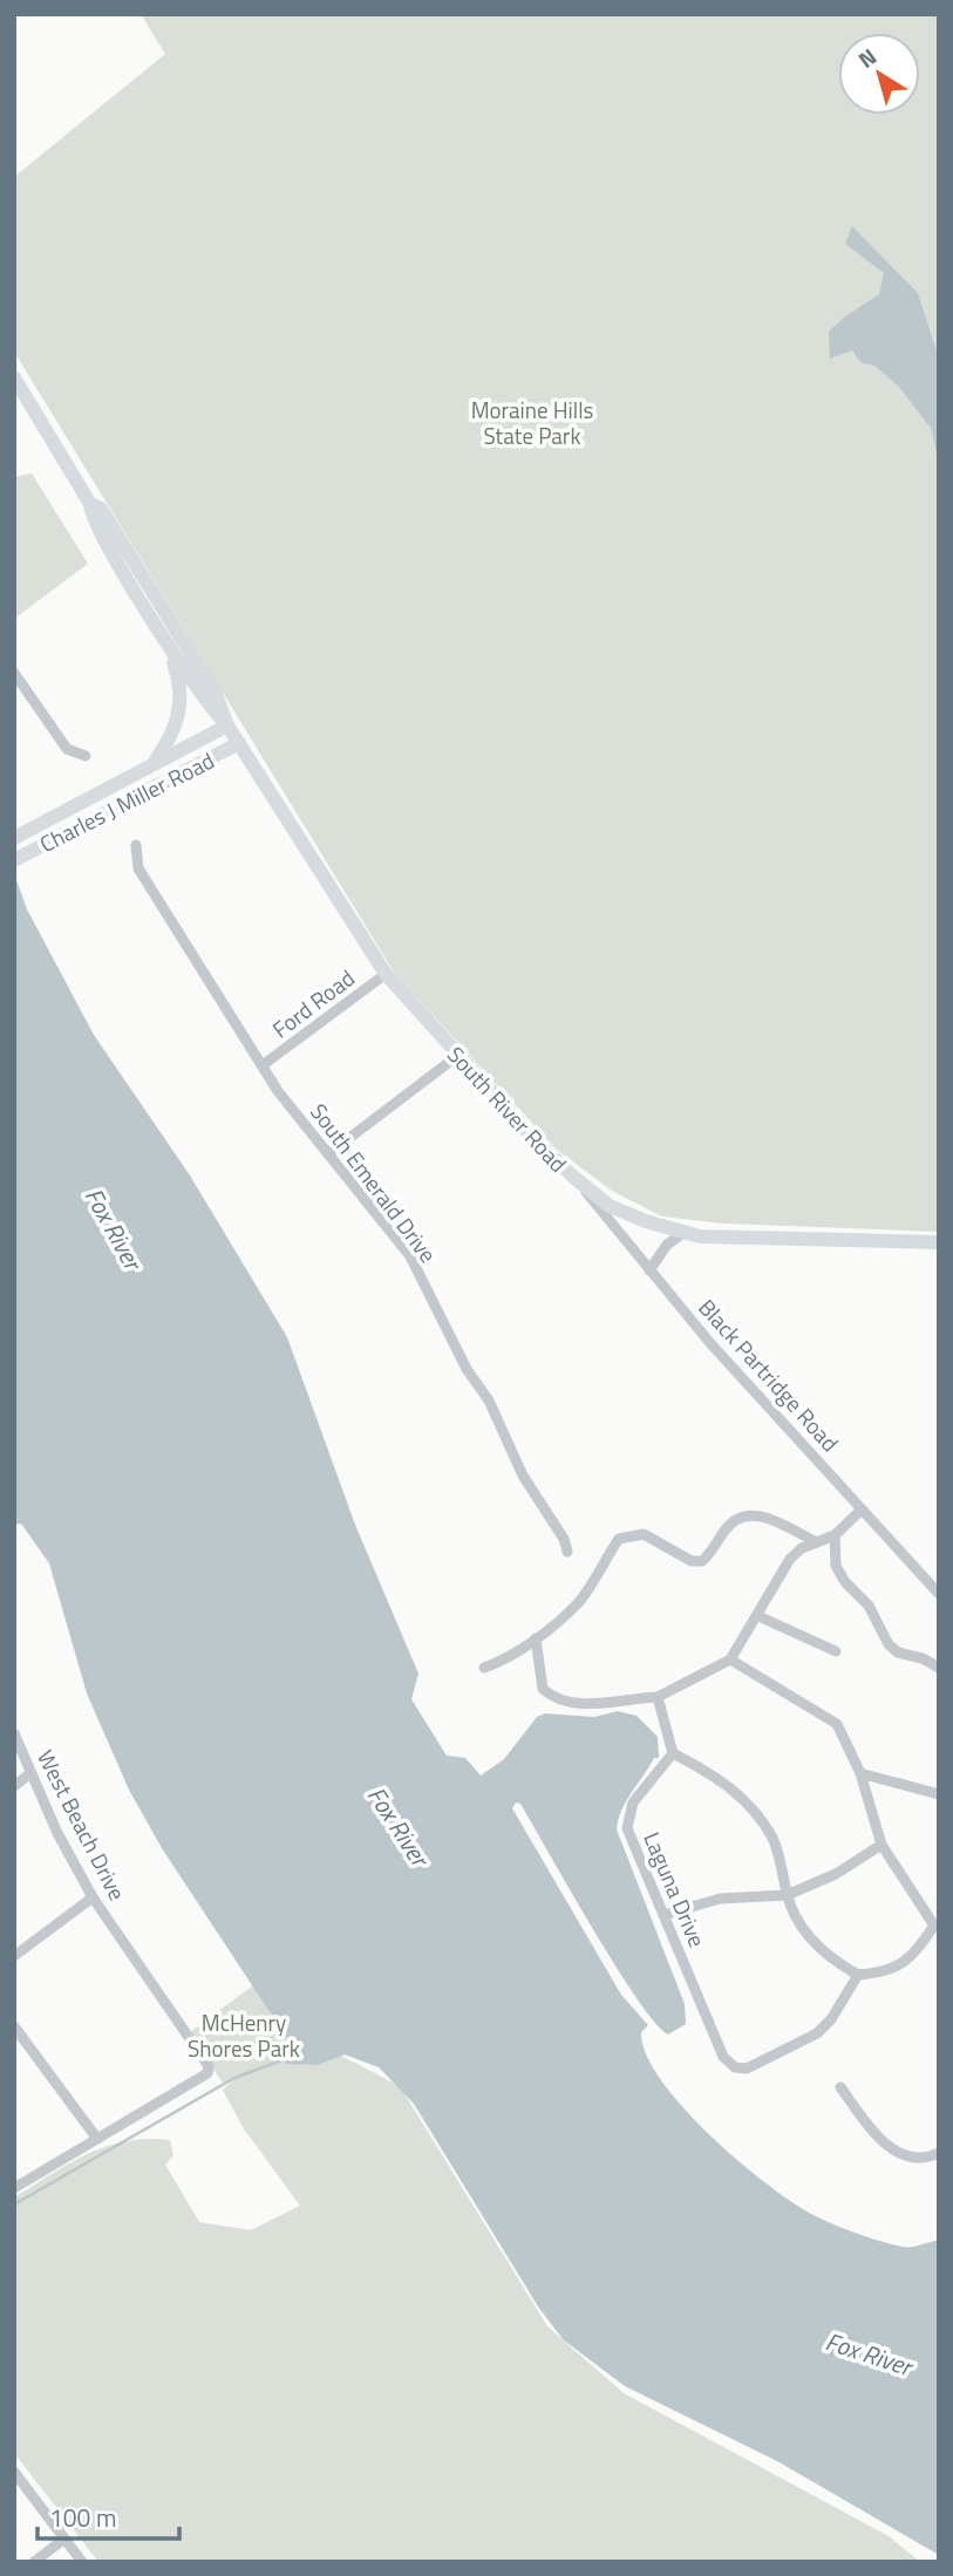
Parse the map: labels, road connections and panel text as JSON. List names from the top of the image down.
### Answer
{
  "streets": {
    "street": [
      "Charles J Miller Road",
      "Ford Road",
      "South River Road",
      "South Emerald Drive",
      "Black Partridge Road",
      "West Beach Drive",
      "Laguna Drive"
    ]
  },
  "crossings": [
    ["Charles J Miller Road", "South River Road"],
    ["Ford Road", "South River Road"],
    ["Ford Road", "South Emerald Drive"],
    ["South River Road", "Black Partridge Road"]
  ],
  "water": ["Fox River"],
  "parks": ["Moraine Hills State Park", "McHenry Shores Park"],
  "scale_bar": "100 m",
  "north": "top left"
}
